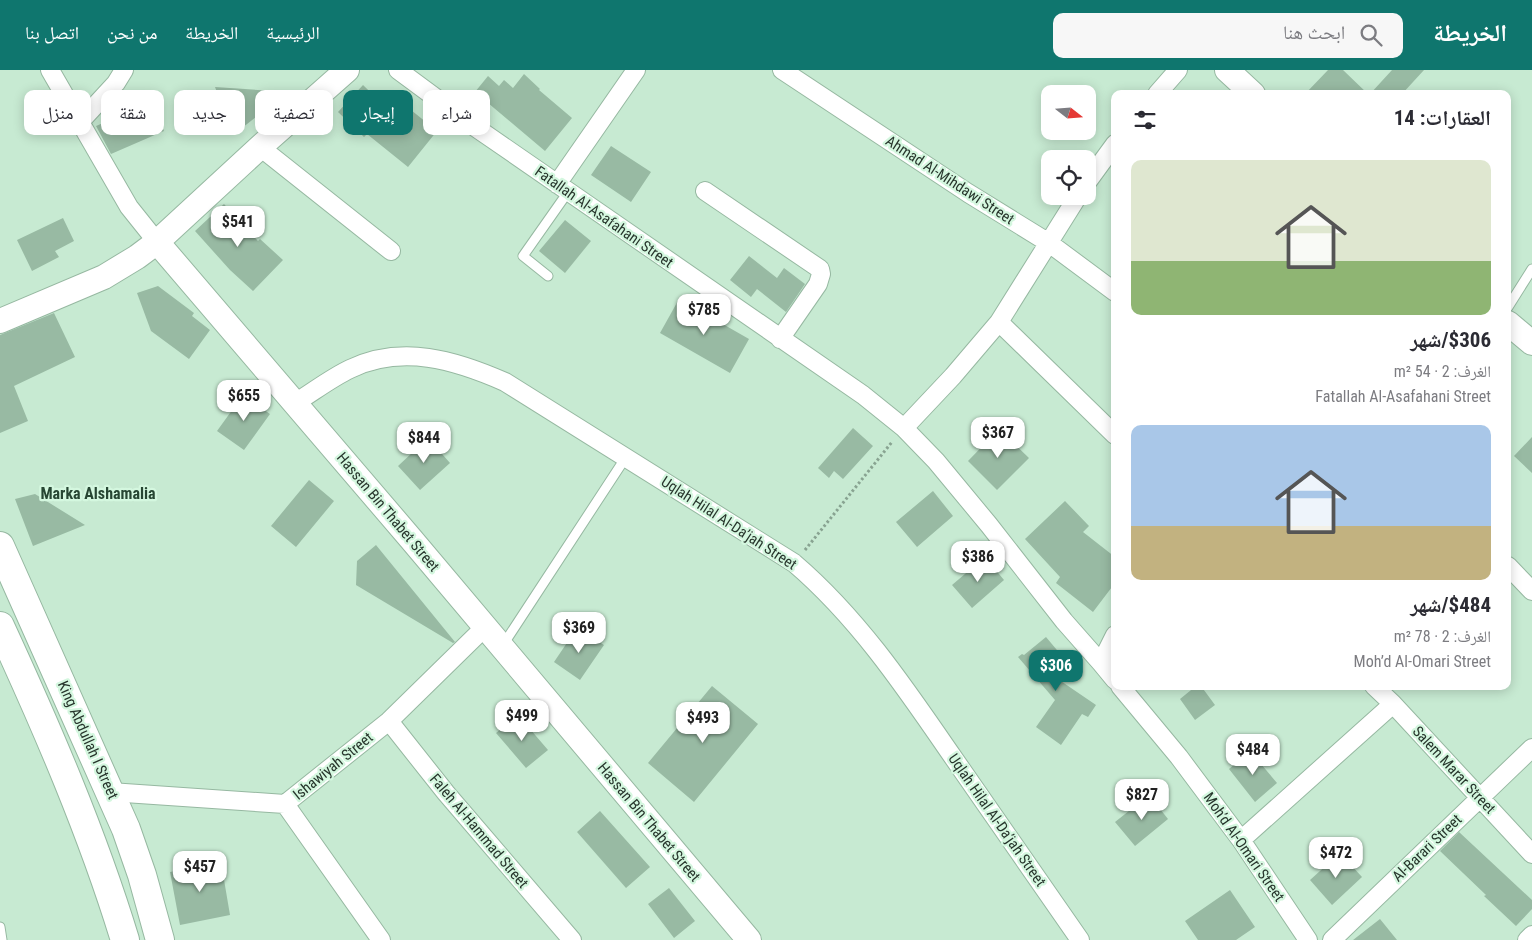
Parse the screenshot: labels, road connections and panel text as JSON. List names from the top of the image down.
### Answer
{
  "streets": {
    "main road": ["King Abdullah I Street"],
    "street": [
      "Ahmad Al-Mihdawi Street",
      "Fatallah Al-Asafahani Street",
      "Hassan Bin Thabet Street",
      "Uqlah Hilal Al-Da’jah Street",
      "Ishawiyah Street",
      "Salem Marar Street",
      "Faleh Al-Hammad Street",
      "Moh’d Al-Omari Street",
      "Al-Barari Street"
    ]
  },
  "crossings": [
    ["Hassan Bin Thabet Street", "Uqlah Hilal Al-Da’jah Street"],
    ["Hassan Bin Thabet Street", "Ishawiyah Street"],
    ["King Abdullah I Street", "Ishawiyah Street"],
    ["Ishawiyah Street", "Faleh Al-Hammad Street"],
    ["Salem Marar Street", "Al-Barari Street"]
  ],
  "districts": ["Marka Alshamalia"],
  "north": "right",
  "page": {
    "header": "الخريطة",
    "search": "ابحث هنا",
    "nav": [
      "الرئيسية",
      "الخريطة",
      "من نحن",
      "اتصل بنا"
    ],
    "chip": [
      "شراء",
      "إيجار",
      "تصفية",
      "جديد",
      "شقة",
      "منزل"
    ],
    "heading": "العقارات: 14",
    "list": [
      {
        "name": "$306/شهر",
        "note": "الغرف: 2 · 54 m² · Fatallah Al-Asafahani Street"
      },
      {
        "name": "$484/شهر",
        "note": "الغرف: 2 · 78 m² · Moh’d Al-Omari Street"
      }
    ],
    "price": [
      "$541",
      "$785",
      "$655",
      "$367",
      "$844",
      "$386",
      "$369",
      "$306",
      "$499",
      "$493",
      "$484",
      "$827",
      "$472",
      "$457"
    ]
  }
}
